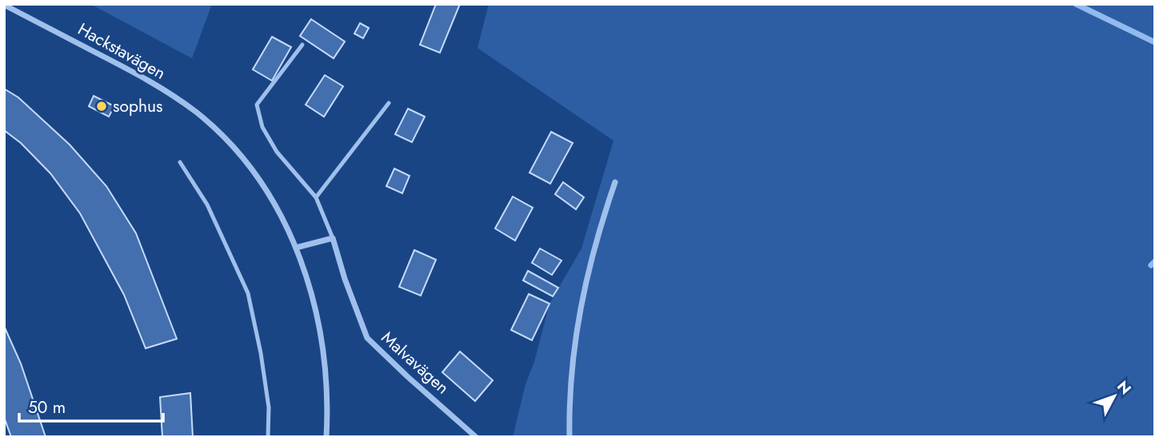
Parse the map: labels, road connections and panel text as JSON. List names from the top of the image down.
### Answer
{
  "streets": {
    "street": ["Hackstavägen", "Malvavägen"]
  },
  "places": ["sophus"],
  "scale_bar": "50 m",
  "north": "top right"
}
